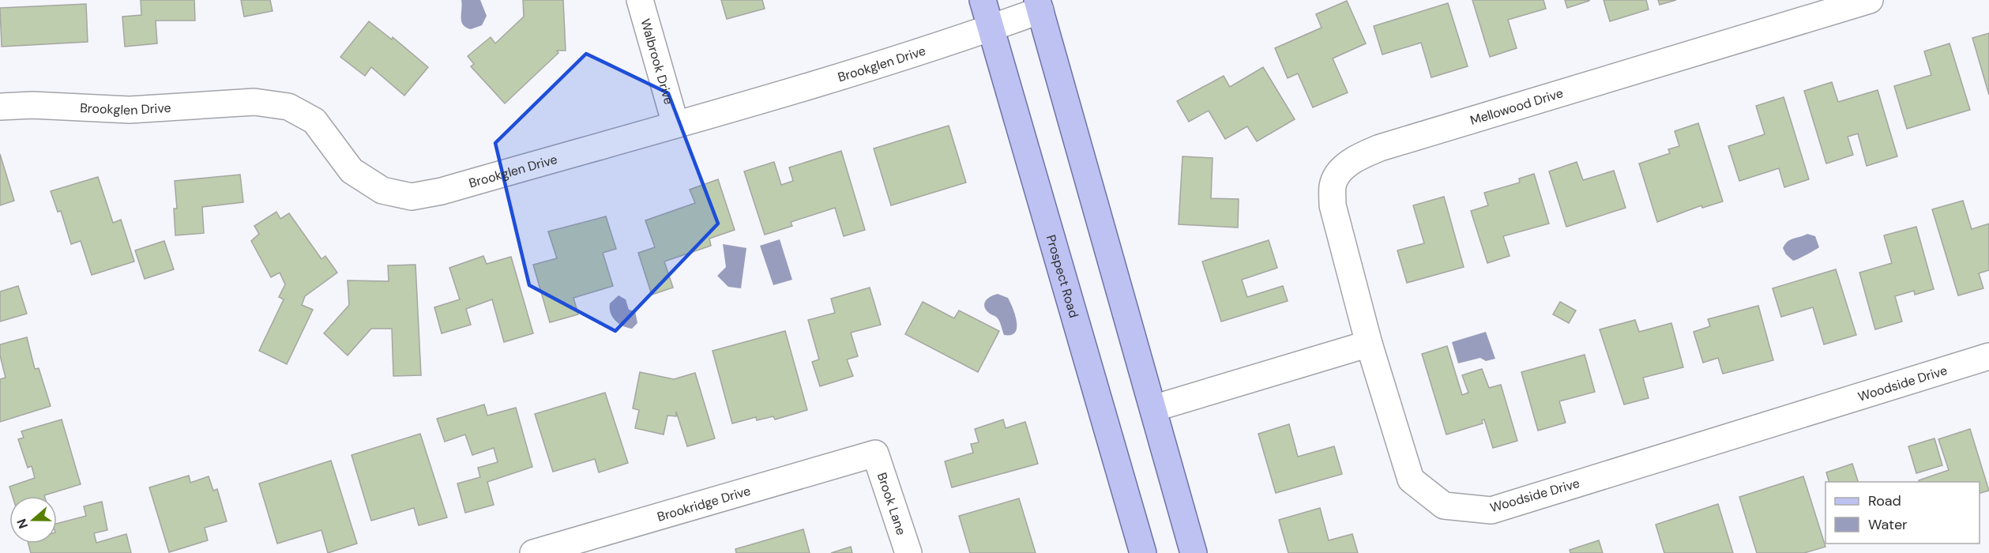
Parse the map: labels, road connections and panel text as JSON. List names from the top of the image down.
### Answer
{
  "streets": {
    "main road": ["Prospect Road"],
    "street": [
      "Walbrook Drive",
      "Brookglen Drive",
      "Mellowood Drive",
      "Woodside Drive",
      "Brookridge Drive",
      "Brook Lane"
    ]
  },
  "crossings": [
    ["Walbrook Drive", "Brookglen Drive"],
    ["Brookglen Drive", "Prospect Road"],
    ["Mellowood Drive", "Woodside Drive"],
    ["Brookridge Drive", "Brook Lane"]
  ],
  "legend": ["Road", "Water"],
  "north": "left"
}
